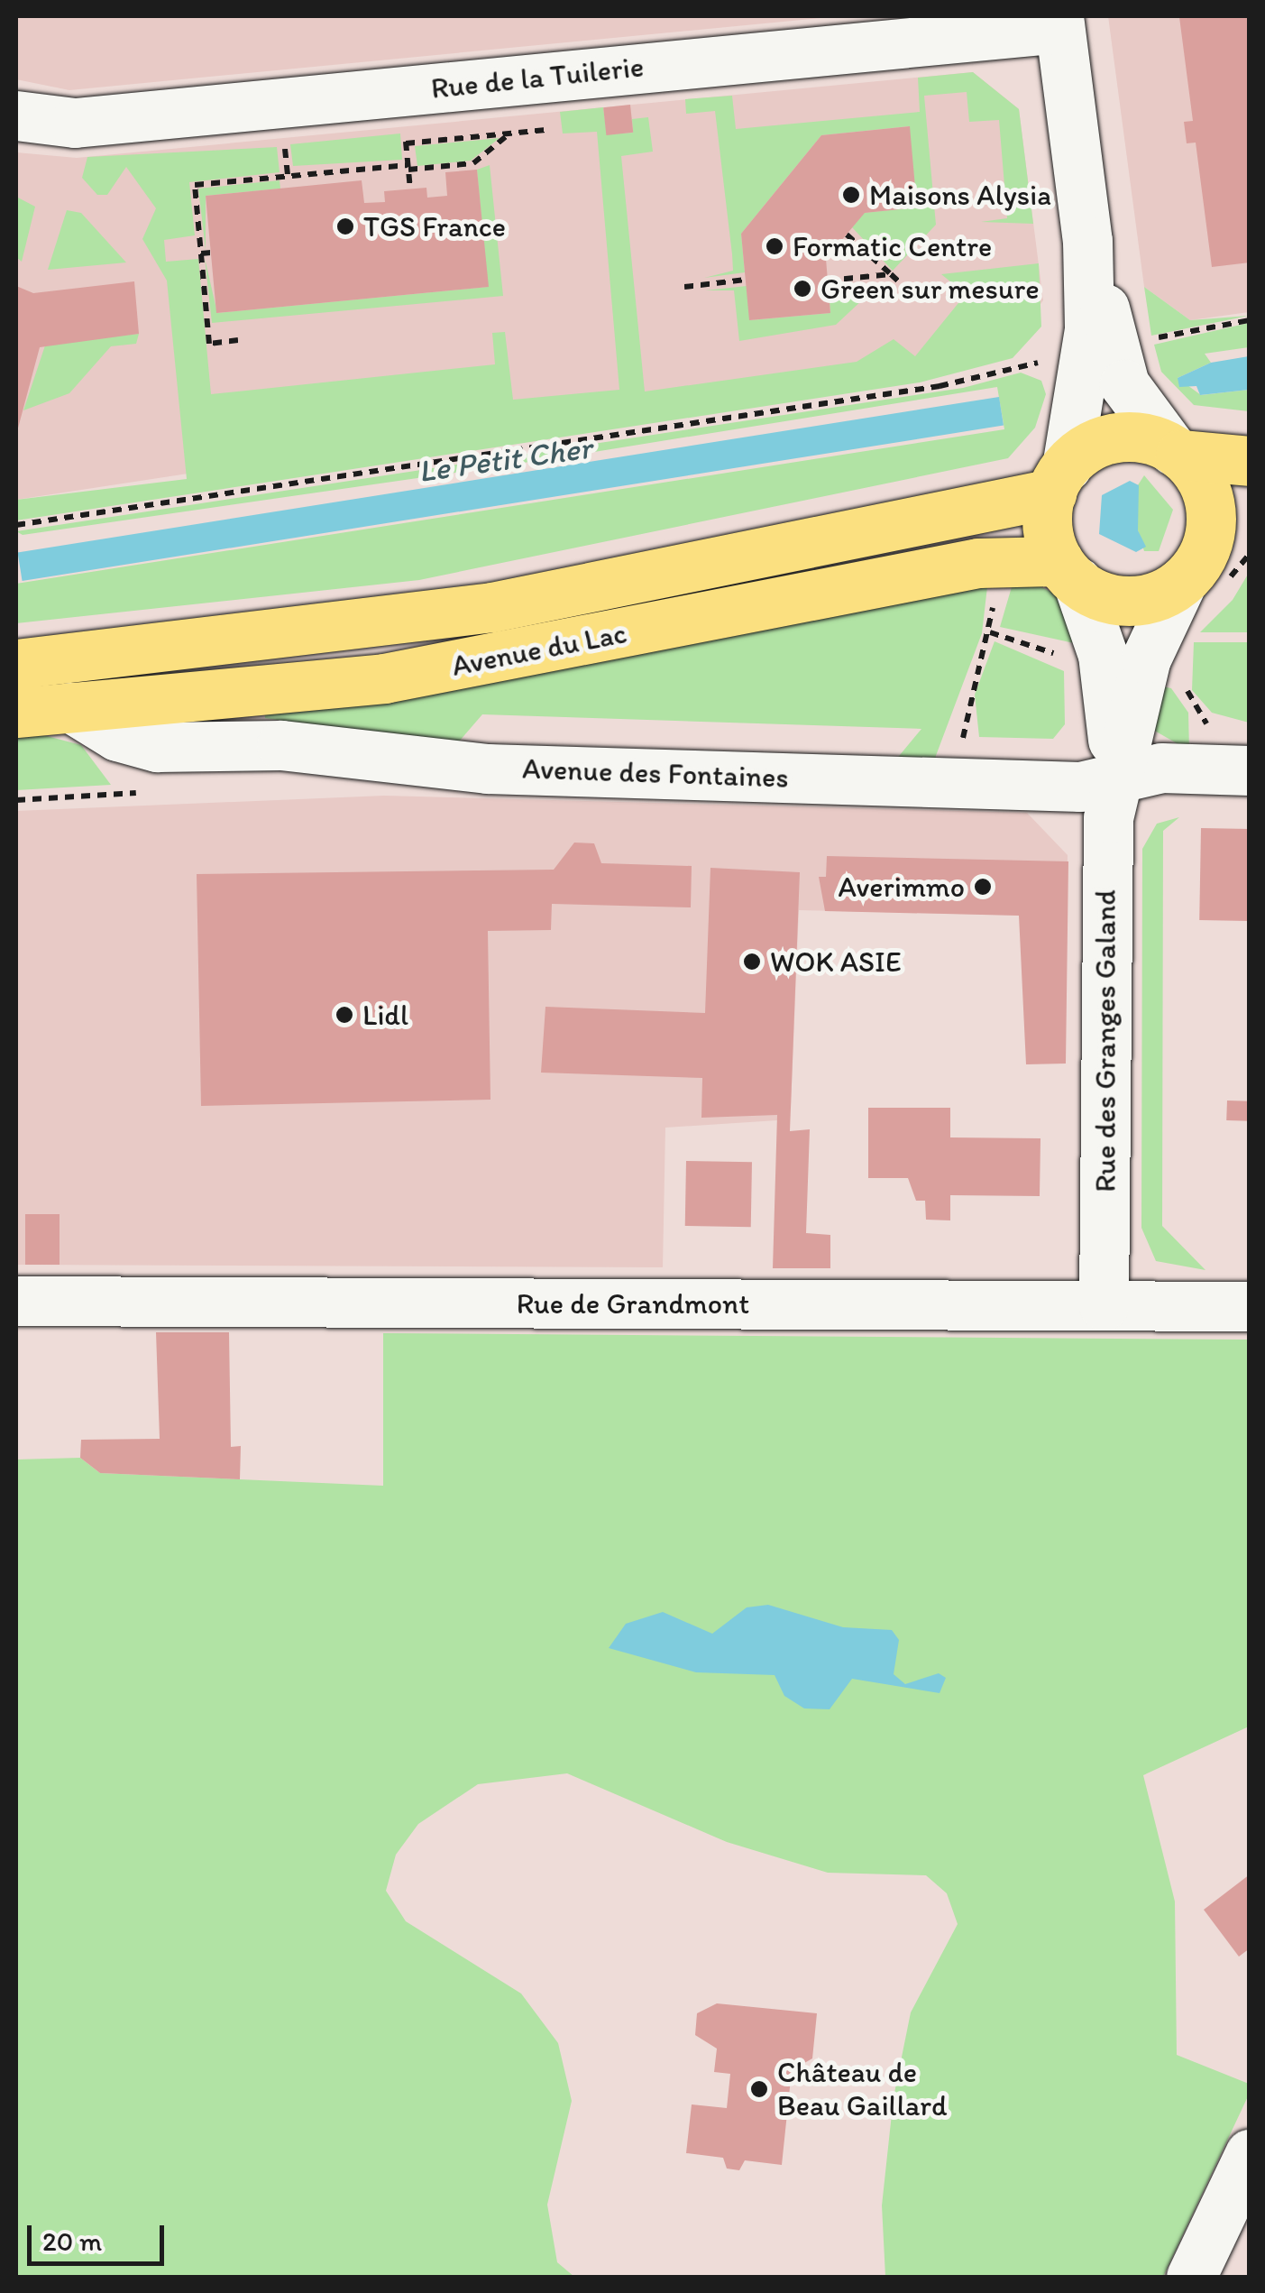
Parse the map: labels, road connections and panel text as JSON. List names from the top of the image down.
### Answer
{
  "streets": {
    "main road": ["Avenue du Lac"],
    "street": [
      "Rue de la Tuilerie",
      "Avenue des Fontaines",
      "Rue des Granges Galand",
      "Rue de Grandmont"
    ]
  },
  "crossings": [
    ["Avenue du Lac", "Avenue des Fontaines"],
    ["Avenue du Lac", "Rue des Granges Galand"],
    ["Avenue des Fontaines", "Rue des Granges Galand"],
    ["Rue des Granges Galand", "Rue de Grandmont"]
  ],
  "water": ["Le Petit Cher"],
  "places": [
    "Maisons Alysia",
    "TGS France",
    "Formatic Centre",
    "Green sur mesure",
    "Averimmo",
    "WOK ASIE",
    "Lidl",
    "Château de Beau Gaillard"
  ],
  "scale_bar": "20 m"
}
